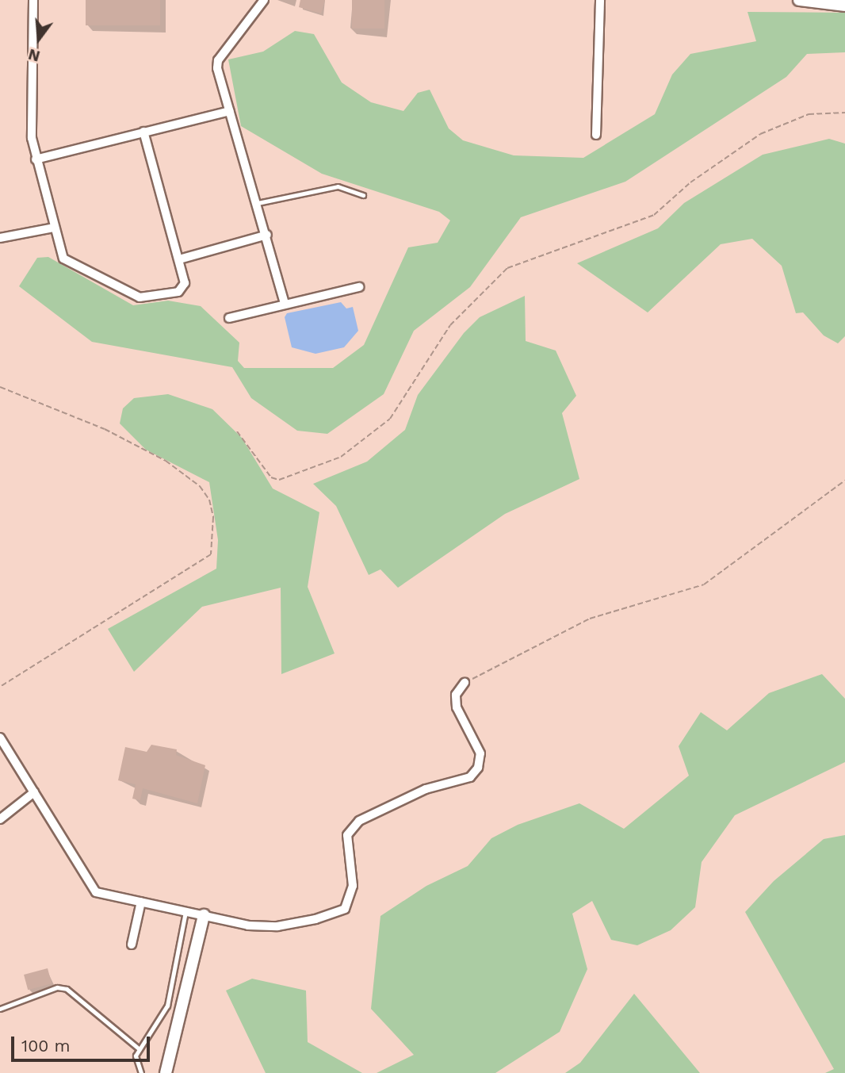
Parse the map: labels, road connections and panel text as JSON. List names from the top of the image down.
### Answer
{
  "scale_bar": "100 m",
  "north": "bottom"
}
